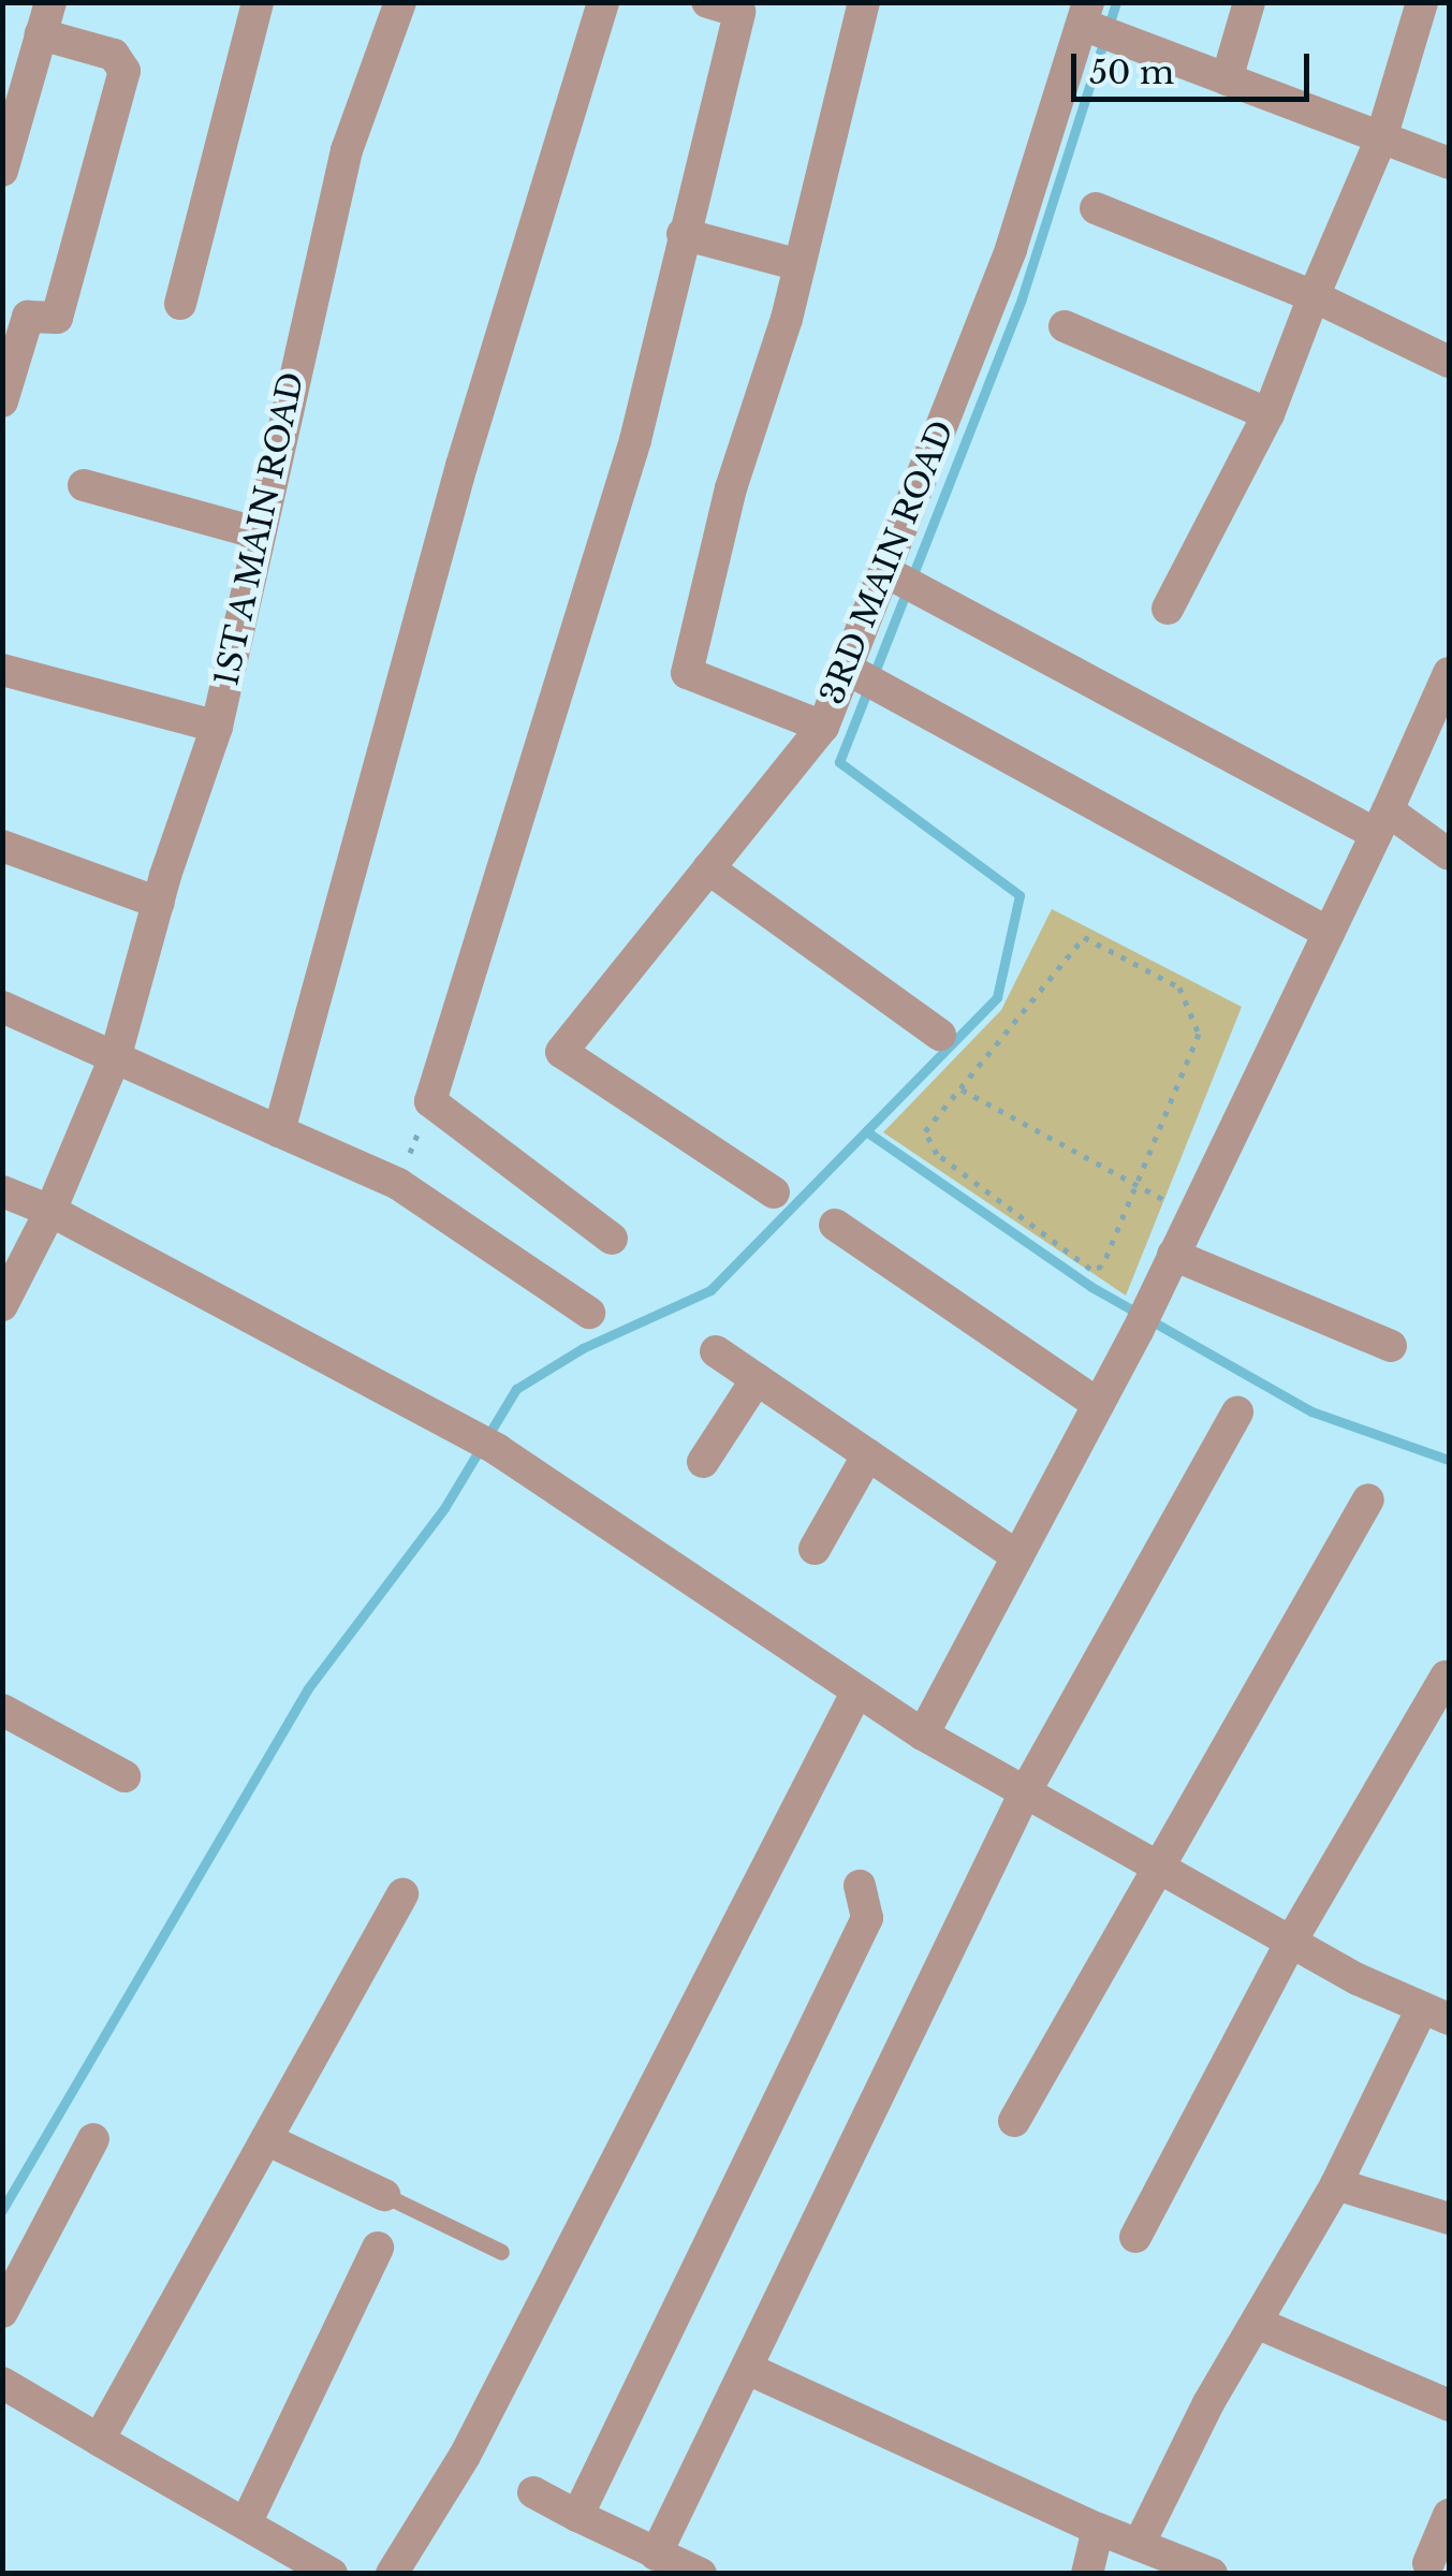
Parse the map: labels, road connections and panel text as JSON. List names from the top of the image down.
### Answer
{
  "streets": {
    "street": ["1ST A MAIN ROAD", "3RD MAIN ROAD"]
  },
  "scale_bar": "50 m"
}
